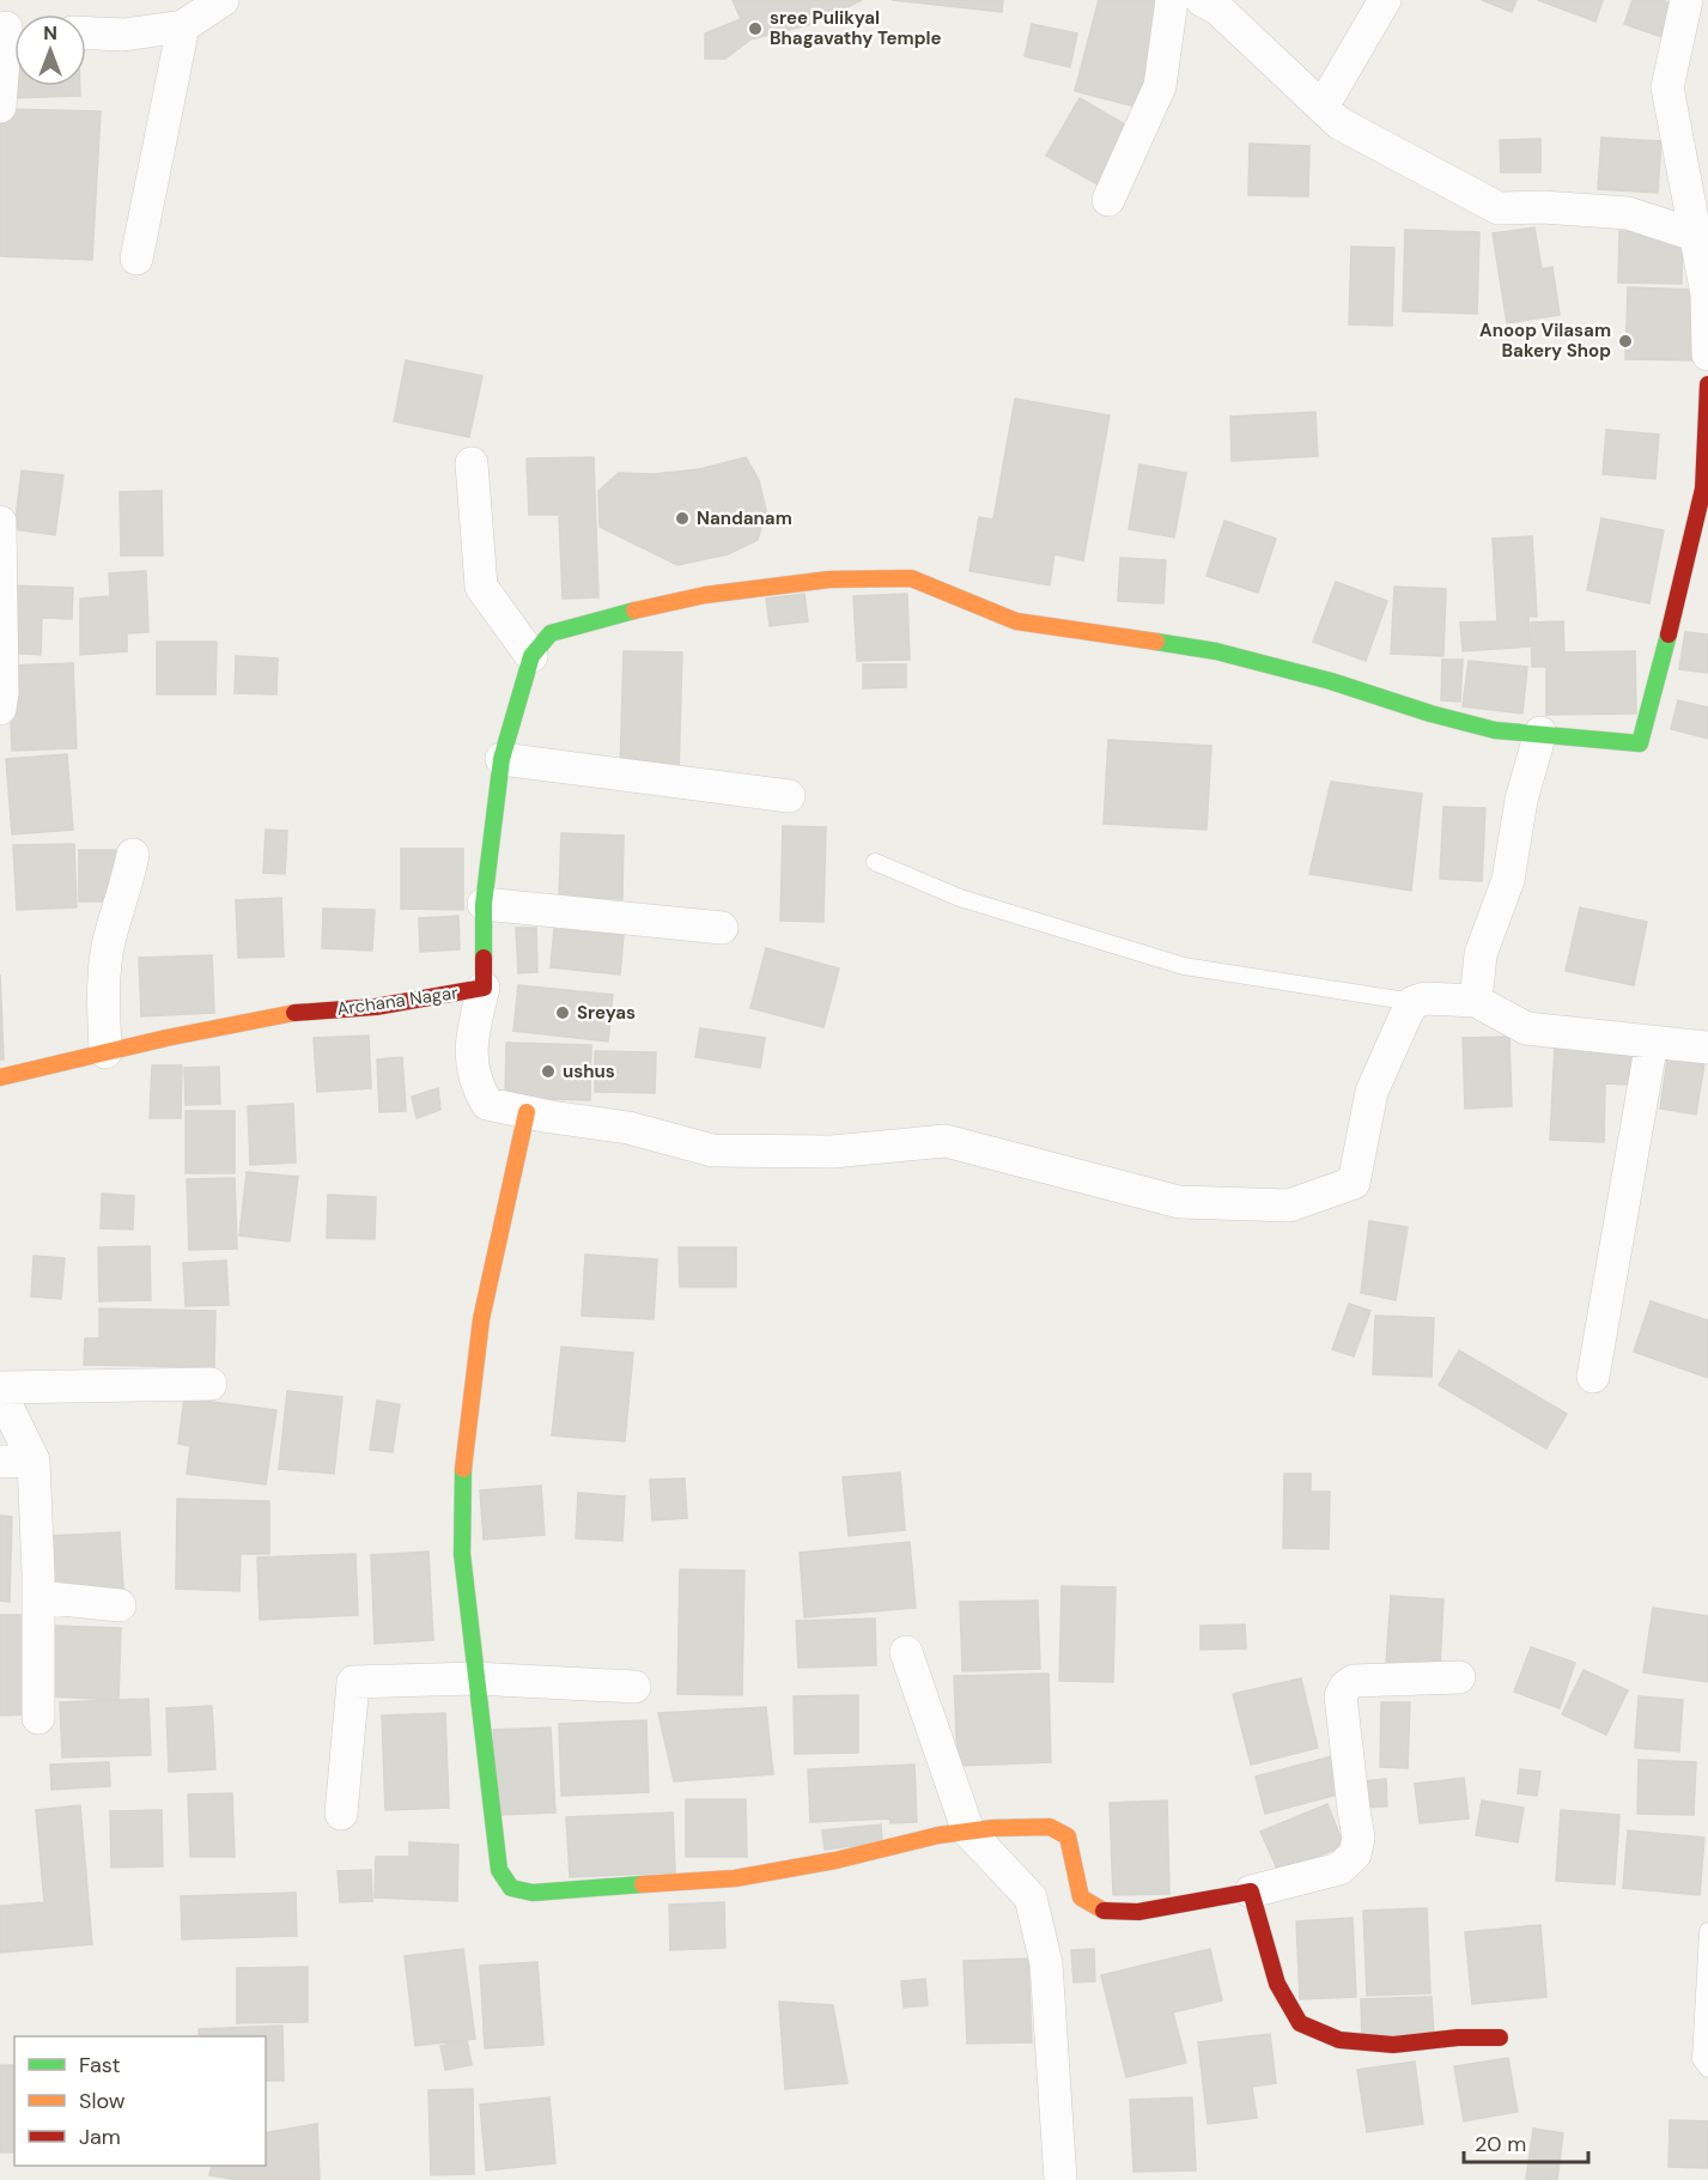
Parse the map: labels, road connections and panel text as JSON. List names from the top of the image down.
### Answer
{
  "streets": {
    "street": ["Archana Nagar"]
  },
  "places": [
    "sree Pulikyal Bhagavathy Temple",
    "Anoop Vilasam Bakery Shop",
    "Nandanam",
    "Sreyas",
    "ushus"
  ],
  "legend": ["Fast", "Slow", "Jam"],
  "scale_bar": "20 m",
  "north": "top"
}
